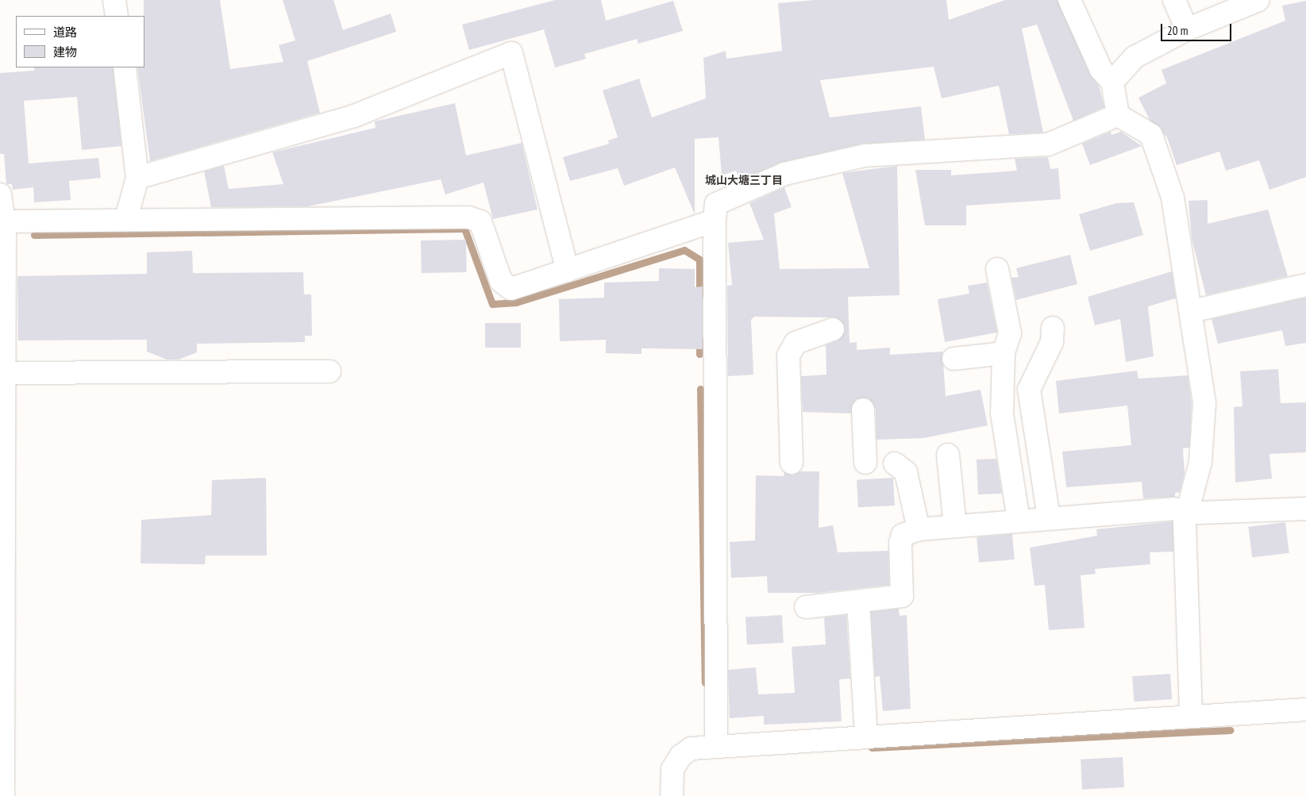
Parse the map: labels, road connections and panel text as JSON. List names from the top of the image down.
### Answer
{
  "districts": ["城山大塘三丁目"],
  "legend": ["道路", "建物"],
  "scale_bar": "20 m"
}
